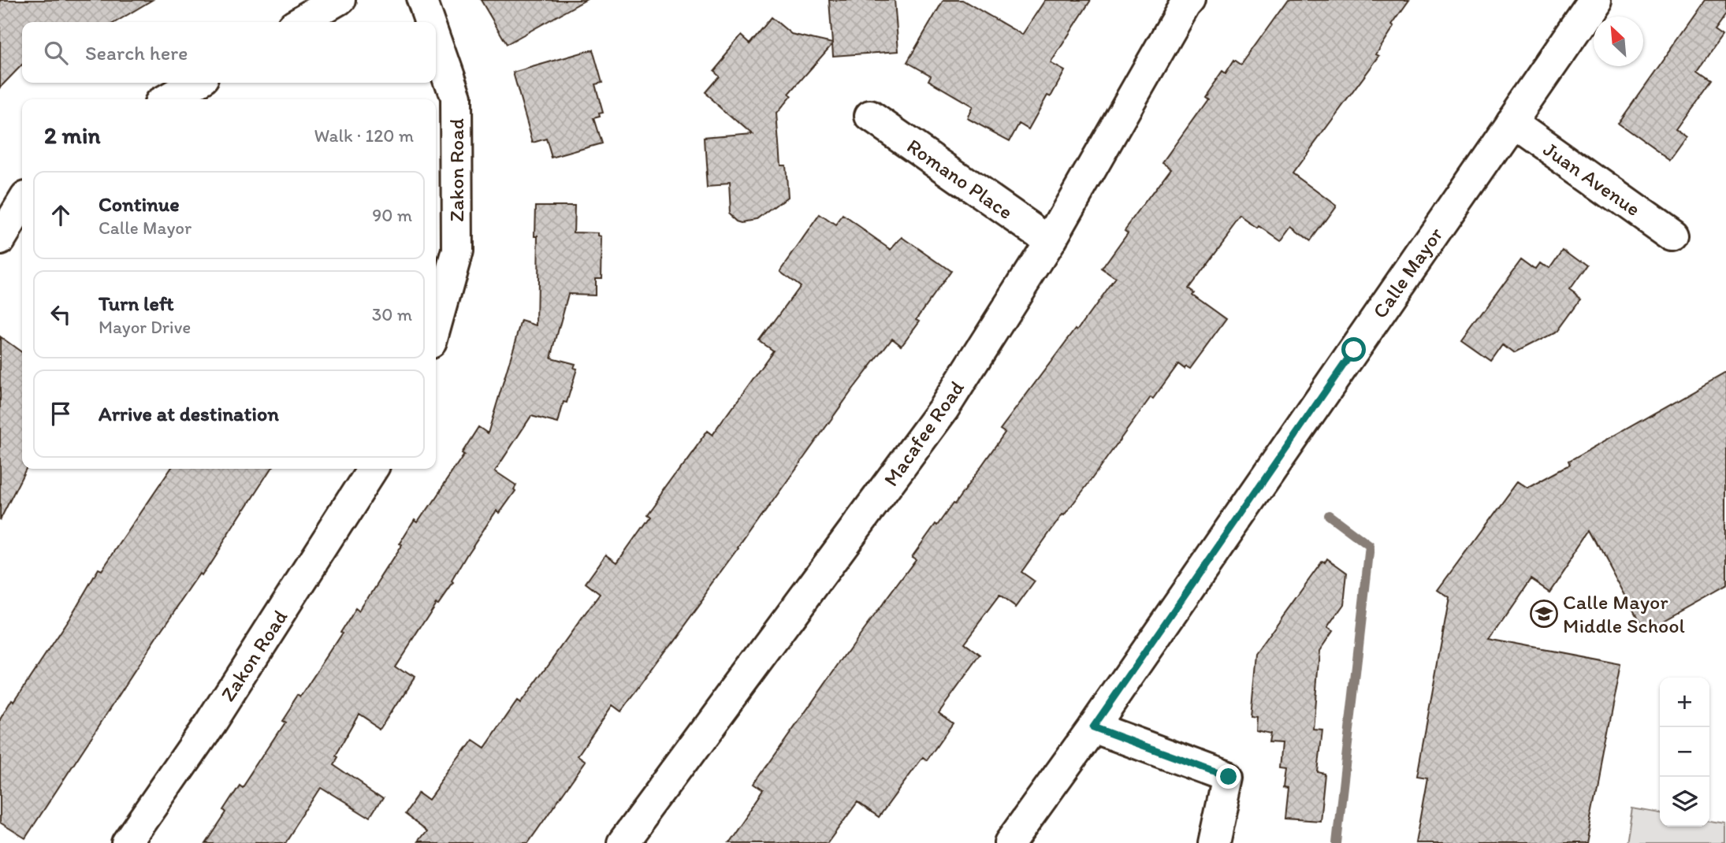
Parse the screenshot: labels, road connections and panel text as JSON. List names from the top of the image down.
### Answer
{
  "streets": {
    "street": [
      "Zakon Road",
      "Romano Place",
      "Juan Avenue",
      "Calle Mayor",
      "Macafee Road"
    ]
  },
  "crossings": [
    ["Romano Place", "Macafee Road"],
    ["Juan Avenue", "Calle Mayor"]
  ],
  "places": {
    "school or university": ["Calle Mayor Middle School"]
  },
  "north": "top left",
  "page": {
    "search": "Search here",
    "heading": ["2 min", "Walk · 120 m"],
    "list": [
      ["Continue", "Calle Mayor", "90 m"],
      ["Turn left", "Mayor Drive", "30 m"],
      "Arrive at destination"
    ],
    "map_buttons": ["+", "−"]
  }
}
